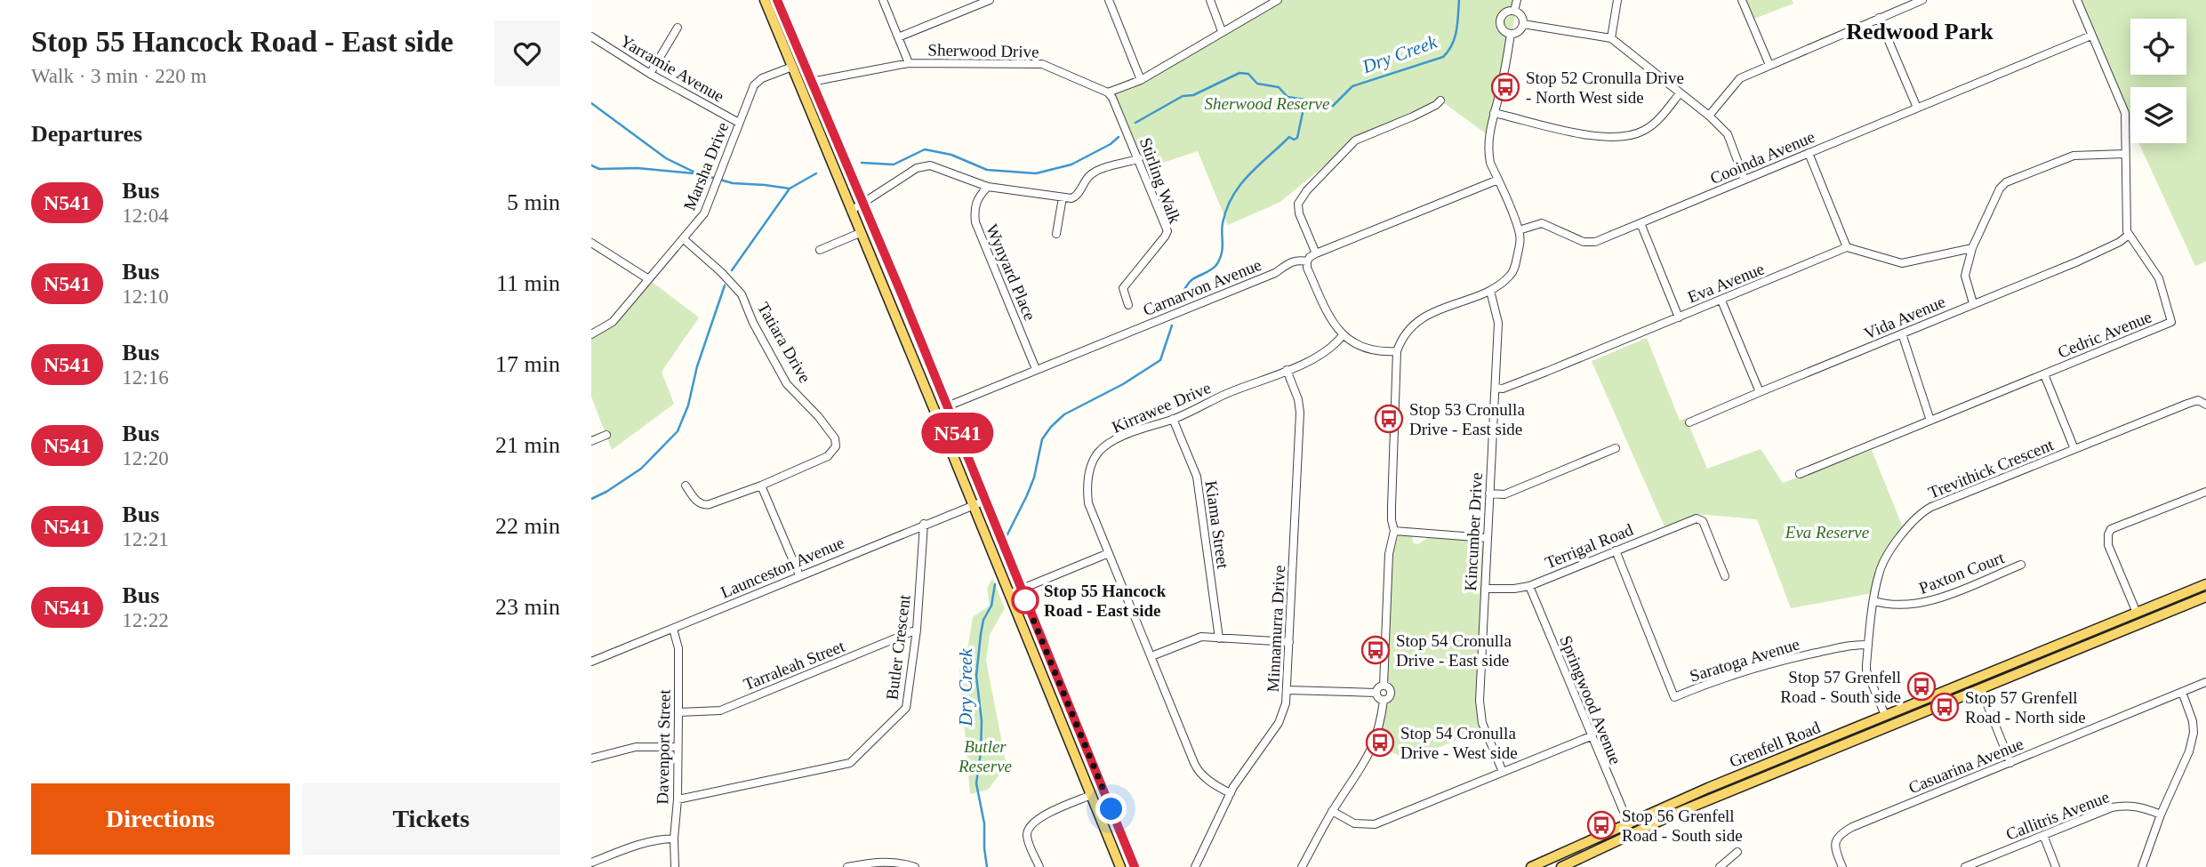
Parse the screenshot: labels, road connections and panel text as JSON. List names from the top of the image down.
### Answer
{
  "streets": {
    "main road": ["Grenfell Road"],
    "street": [
      "Sherwood Drive",
      "Yarramie Avenue",
      "Cooinda Avenue",
      "Marsha Drive",
      "Stirling Walk",
      "Wynyard Place",
      "Eva Avenue",
      "Carnarvon Avenue",
      "Vida Avenue",
      "Cedric Avenue",
      "Tatiara Drive",
      "Kirrawee Drive",
      "Trevithick Crescent",
      "Kiama Street",
      "Kincumber Drive",
      "Terrigal Road",
      "Launceston Avenue",
      "Paxton Court",
      "Minnamurra Drive",
      "Butler Crescent",
      "Saratoga Avenue",
      "Tarraleah Street",
      "Springwood Avenue",
      "Davenport Street",
      "Casuarina Avenue",
      "Callitris Avenue"
    ]
  },
  "crossings": [
    ["Sherwood Drive", "Stirling Walk"],
    ["Yarramie Avenue", "Marsha Drive"],
    ["Marsha Drive", "Tatiara Drive"],
    ["Wynyard Place", "Carnarvon Avenue"],
    ["Eva Avenue", "Kincumber Drive"],
    ["Vida Avenue", "Cedric Avenue"],
    ["Kirrawee Drive", "Kiama Street"],
    ["Kirrawee Drive", "Minnamurra Drive"],
    ["Trevithick Crescent", "Paxton Court"],
    ["Trevithick Crescent", "Saratoga Avenue"],
    ["Trevithick Crescent", "Grenfell Road"],
    ["Kincumber Drive", "Terrigal Road"],
    ["Terrigal Road", "Saratoga Avenue"],
    ["Terrigal Road", "Springwood Avenue"],
    ["Launceston Avenue", "Butler Crescent"],
    ["Launceston Avenue", "Davenport Street"],
    ["Butler Crescent", "Tarraleah Street"],
    ["Butler Crescent", "Davenport Street"],
    ["Tarraleah Street", "Davenport Street"],
    ["Springwood Avenue", "Grenfell Road"]
  ],
  "districts": ["Redwood Park"],
  "water": ["Dry Creek"],
  "parks": ["Sherwood Reserve", "Eva Reserve", "Butler Reserve"],
  "places": {
    "bus stop": [
      "Stop 52 Cronulla Drive - North West side",
      "Stop 53 Cronulla Drive - East side",
      "Stop 54 Cronulla Drive - East side",
      "Stop 57 Grenfell Road - South side",
      "Stop 57 Grenfell Road - North side",
      "Stop 54 Cronulla Drive - West side",
      "Stop 56 Grenfell Road - South side"
    ],
    "other": ["Stop 55 Hancock Road - East side"]
  },
  "lines": ["bus line N541"],
  "page": {
    "heading": [
      ["Stop 55 Hancock Road - East side", "Walk · 3 min · 220 m"],
      "Departures"
    ],
    "on_map": "N541",
    "list": [
      {
        "mark": "N541",
        "name": "Bus",
        "note": "12:04",
        "value": "5 min"
      },
      {
        "mark": "N541",
        "name": "Bus",
        "note": "12:10",
        "value": "11 min"
      },
      {
        "mark": "N541",
        "name": "Bus",
        "note": "12:16",
        "value": "17 min"
      },
      {
        "mark": "N541",
        "name": "Bus",
        "note": "12:20",
        "value": "21 min"
      },
      {
        "mark": "N541",
        "name": "Bus",
        "note": "12:21",
        "value": "22 min"
      },
      {
        "mark": "N541",
        "name": "Bus",
        "note": "12:22",
        "value": "23 min"
      }
    ],
    "buttons": ["Directions", "Tickets"]
  }
}
